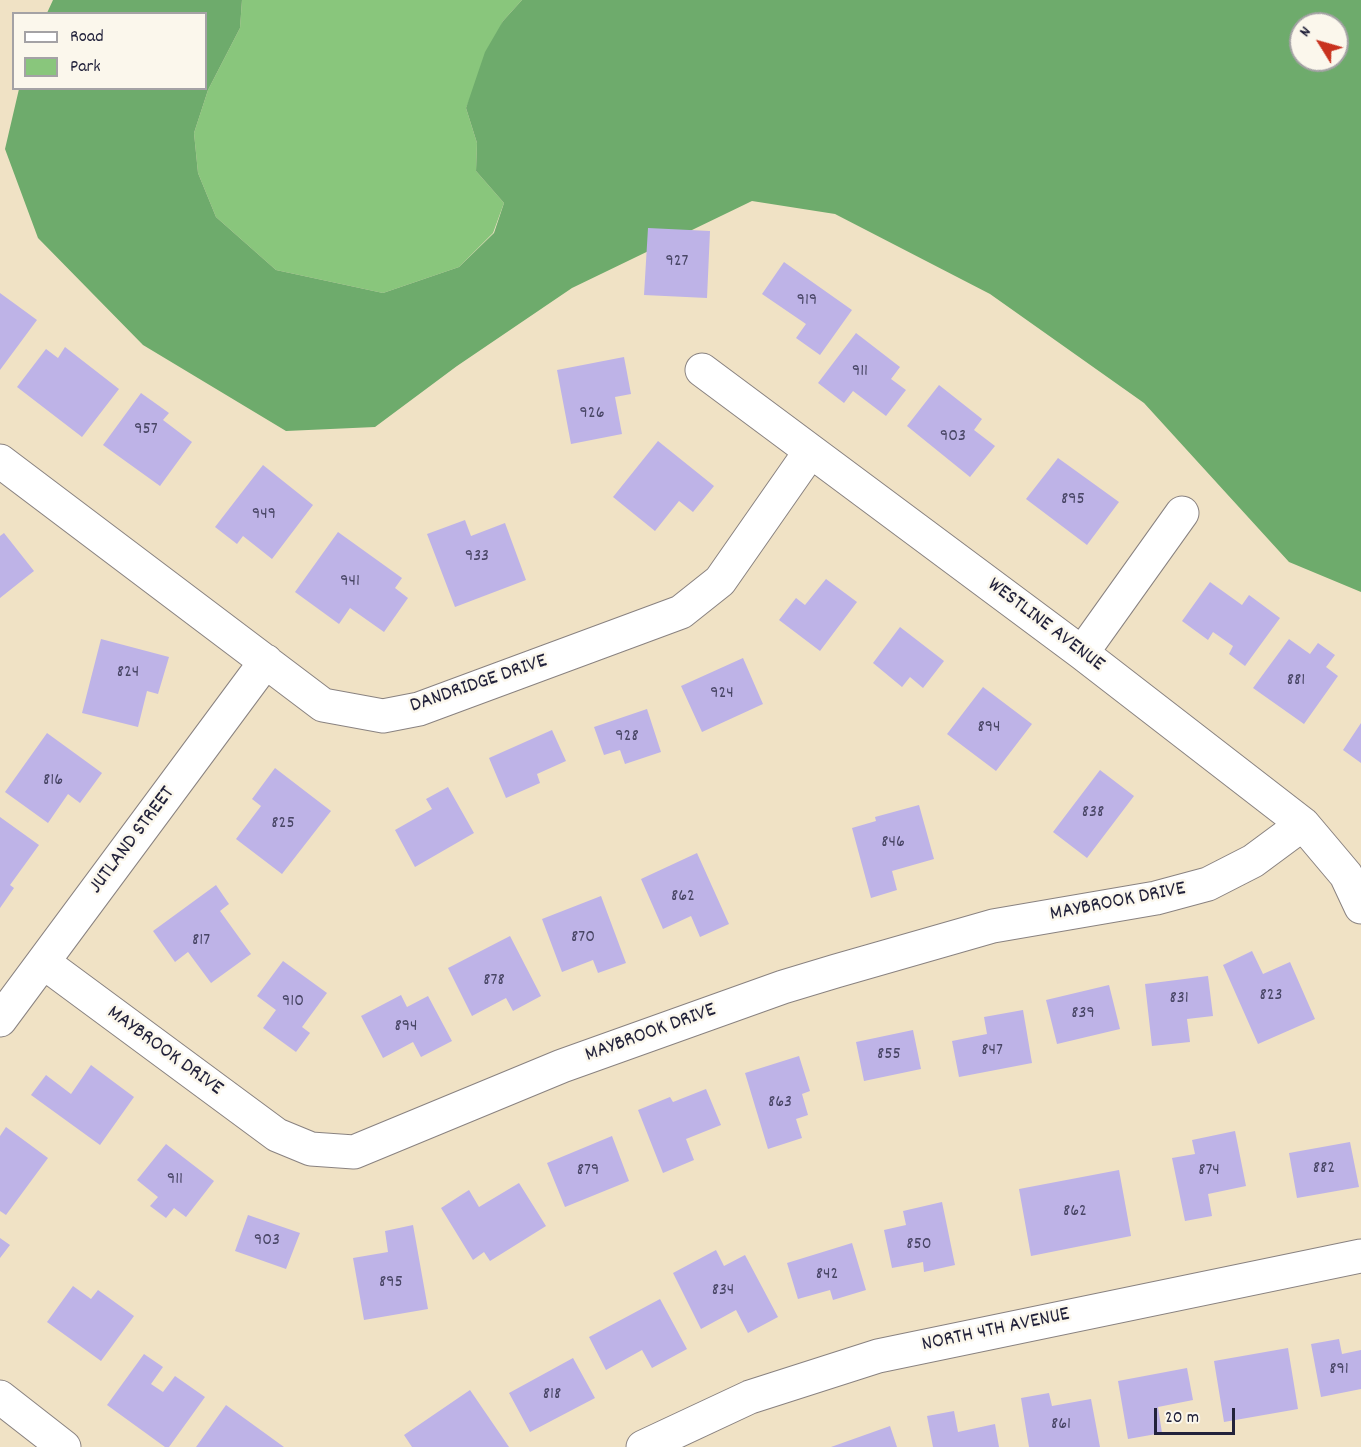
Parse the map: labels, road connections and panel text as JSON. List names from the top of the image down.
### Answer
{
  "streets": {
    "street": [
      "WESTLINE AVENUE",
      "DANDRIDGE DRIVE",
      "JUTLAND STREET",
      "MAYBROOK DRIVE",
      "NORTH 4TH AVENUE"
    ]
  },
  "crossings": [
    ["WESTLINE AVENUE", "DANDRIDGE DRIVE"],
    ["WESTLINE AVENUE", "MAYBROOK DRIVE"],
    ["DANDRIDGE DRIVE", "JUTLAND STREET"],
    ["JUTLAND STREET", "MAYBROOK DRIVE"]
  ],
  "house_numbers": [
    "927",
    "919",
    "911",
    "926",
    "957",
    "903",
    "895",
    "949",
    "933",
    "941",
    "824",
    "881",
    "924",
    "894",
    "928",
    "816",
    "838",
    "825",
    "846",
    "862",
    "870",
    "817",
    "878",
    "823",
    "831",
    "910",
    "839",
    "894",
    "847",
    "855",
    "863",
    "882",
    "879",
    "874",
    "911",
    "862",
    "903",
    "850",
    "842",
    "895",
    "834",
    "891",
    "818",
    "861"
  ],
  "legend": ["Road", "Park"],
  "scale_bar": "20 m",
  "north": "top left"
}
